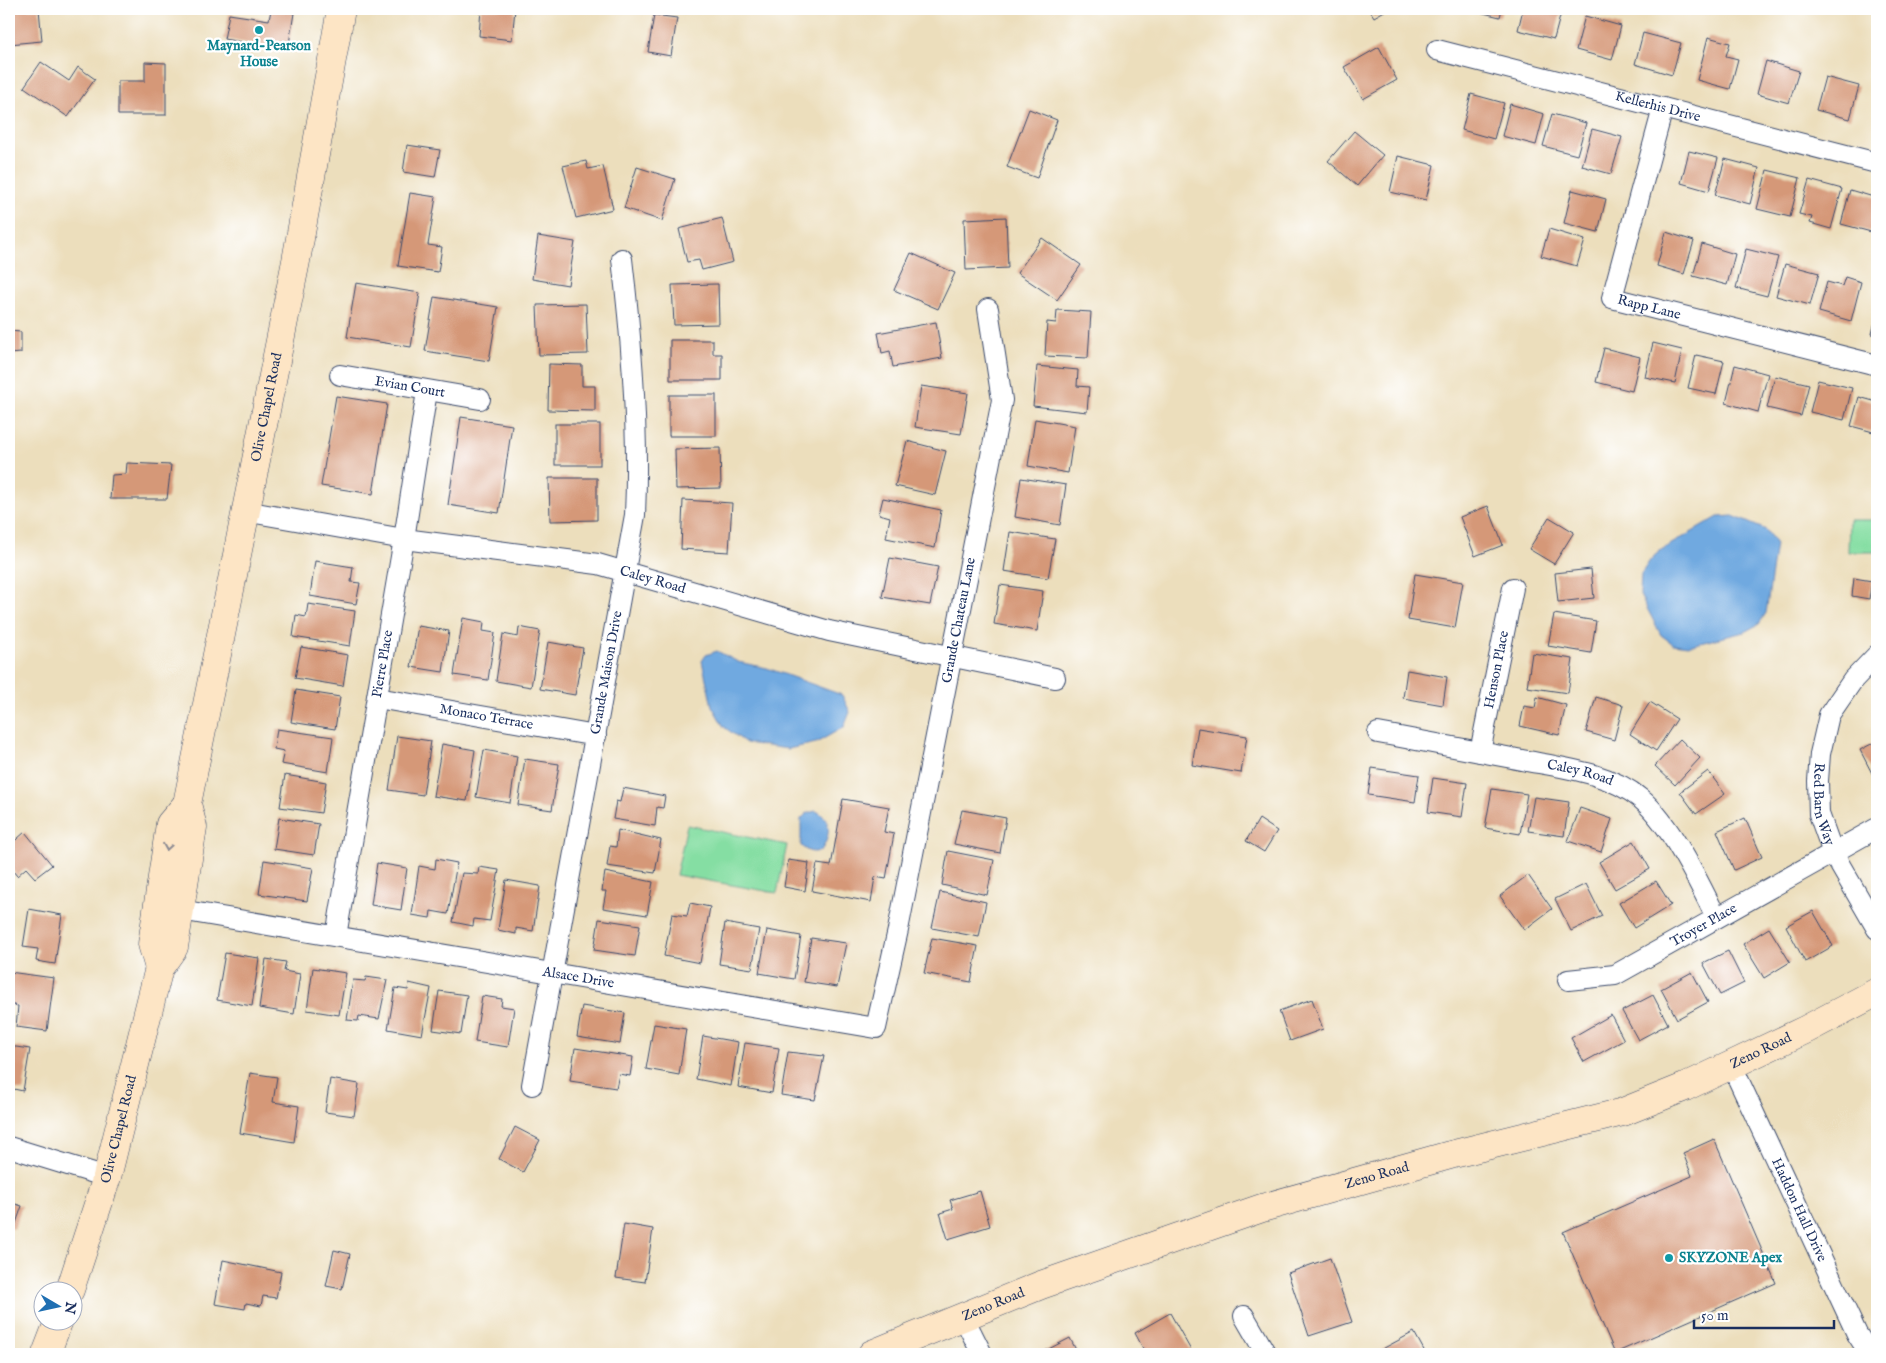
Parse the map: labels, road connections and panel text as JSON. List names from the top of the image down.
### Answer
{
  "streets": {
    "main road": ["Olive Chapel Road", "Zeno Road"],
    "street": [
      "Kellerhis Drive",
      "Rapp Lane",
      "Evian Court",
      "Caley Road",
      "Grande Chateau Lane",
      "Pierre Place",
      "Henson Place",
      "Grande Maison Drive",
      "Monaco Terrace",
      "Red Barn Way",
      "Troyer Place",
      "Alsace Drive",
      "Haddon Hall Drive"
    ]
  },
  "crossings": [
    ["Kellerhis Drive", "Rapp Lane"],
    ["Evian Court", "Pierre Place"],
    ["Olive Chapel Road", "Caley Road"],
    ["Olive Chapel Road", "Alsace Drive"],
    ["Caley Road", "Grande Chateau Lane"],
    ["Caley Road", "Pierre Place"],
    ["Caley Road", "Henson Place"],
    ["Caley Road", "Grande Maison Drive"],
    ["Caley Road", "Troyer Place"],
    ["Grande Chateau Lane", "Alsace Drive"],
    ["Pierre Place", "Monaco Terrace"],
    ["Pierre Place", "Alsace Drive"],
    ["Grande Maison Drive", "Monaco Terrace"],
    ["Grande Maison Drive", "Alsace Drive"],
    ["Red Barn Way", "Troyer Place"],
    ["Zeno Road", "Haddon Hall Drive"]
  ],
  "places": ["Maynard-Pearson House", "SKYZONE Apex"],
  "scale_bar": "50 m",
  "north": "right"
}
